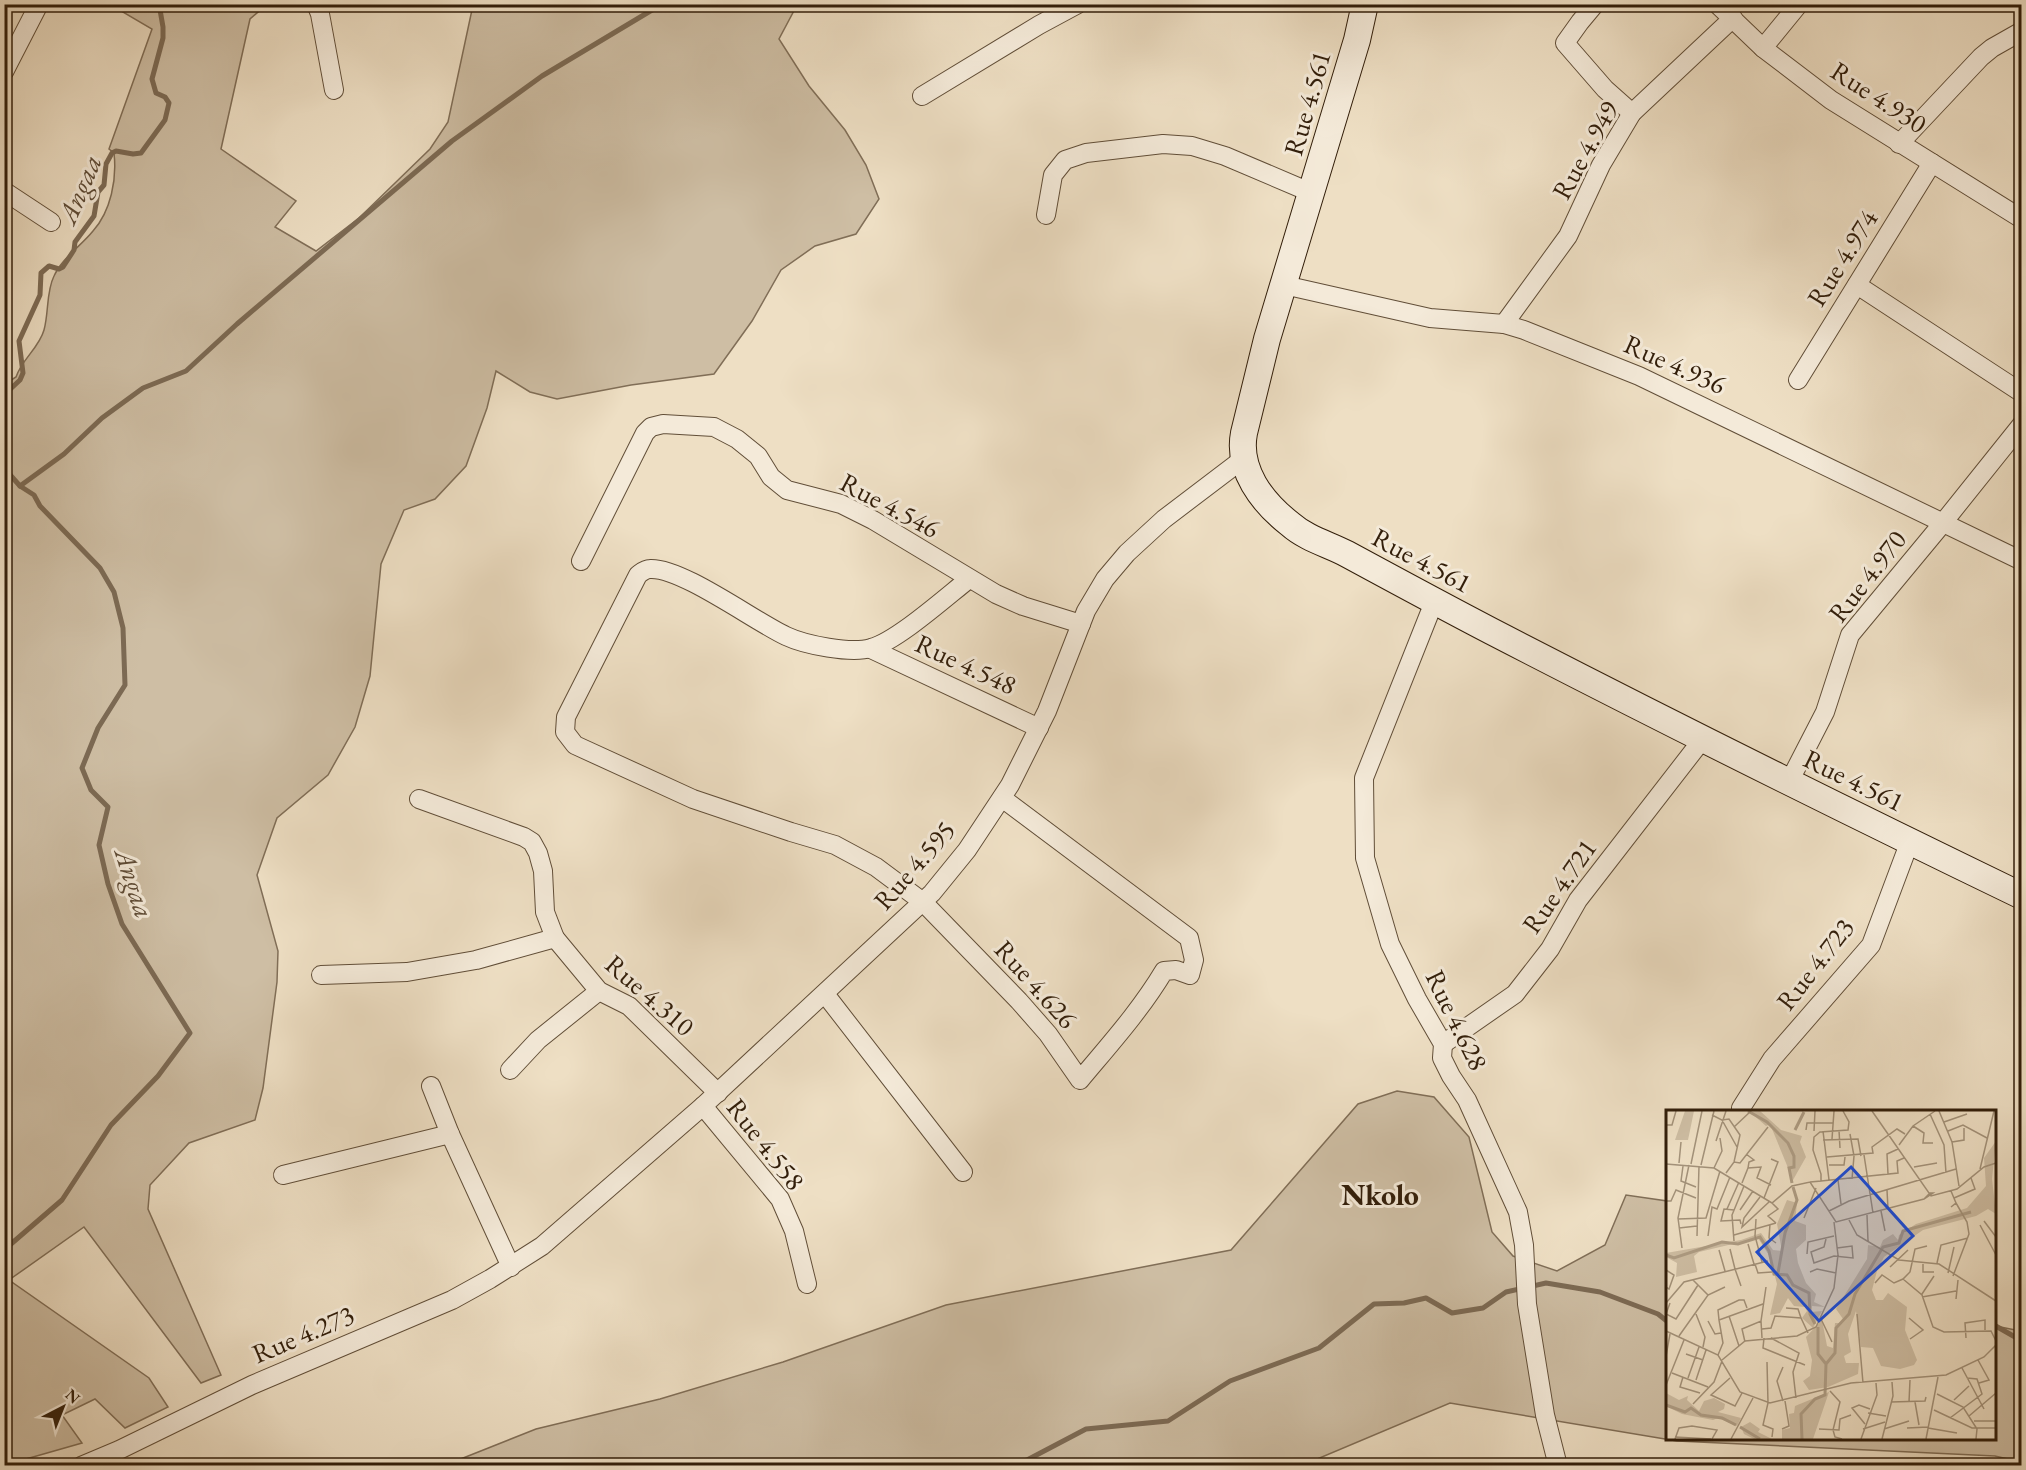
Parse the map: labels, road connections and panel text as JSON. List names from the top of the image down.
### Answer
{
  "streets": {
    "main road": ["Rue 4.561"],
    "street": [
      "Rue 4.930",
      "Rue 4.949",
      "Rue 4.974",
      "Rue 4.936",
      "Rue 4.546",
      "Rue 4.970",
      "Rue 4.548",
      "Rue 4.595",
      "Rue 4.721",
      "Rue 4.723",
      "Rue 4.626",
      "Rue 4.310",
      "Rue 4.628",
      "Rue 4.558",
      "Rue 4.273"
    ]
  },
  "crossings": [
    ["Rue 4.930", "Rue 4.949"],
    ["Rue 4.930", "Rue 4.974"],
    ["Rue 4.561", "Rue 4.936"],
    ["Rue 4.561", "Rue 4.970"],
    ["Rue 4.561", "Rue 4.595"],
    ["Rue 4.561", "Rue 4.721"],
    ["Rue 4.561", "Rue 4.723"],
    ["Rue 4.561", "Rue 4.628"],
    ["Rue 4.949", "Rue 4.936"],
    ["Rue 4.936", "Rue 4.970"],
    ["Rue 4.546", "Rue 4.595"],
    ["Rue 4.548", "Rue 4.595"],
    ["Rue 4.548", "Rue 4.626"],
    ["Rue 4.595", "Rue 4.626"],
    ["Rue 4.595", "Rue 4.310"],
    ["Rue 4.595", "Rue 4.558"],
    ["Rue 4.595", "Rue 4.273"],
    ["Rue 4.721", "Rue 4.628"]
  ],
  "districts": ["Nkolo"],
  "water": ["Angaa"],
  "north": "top right"
}
